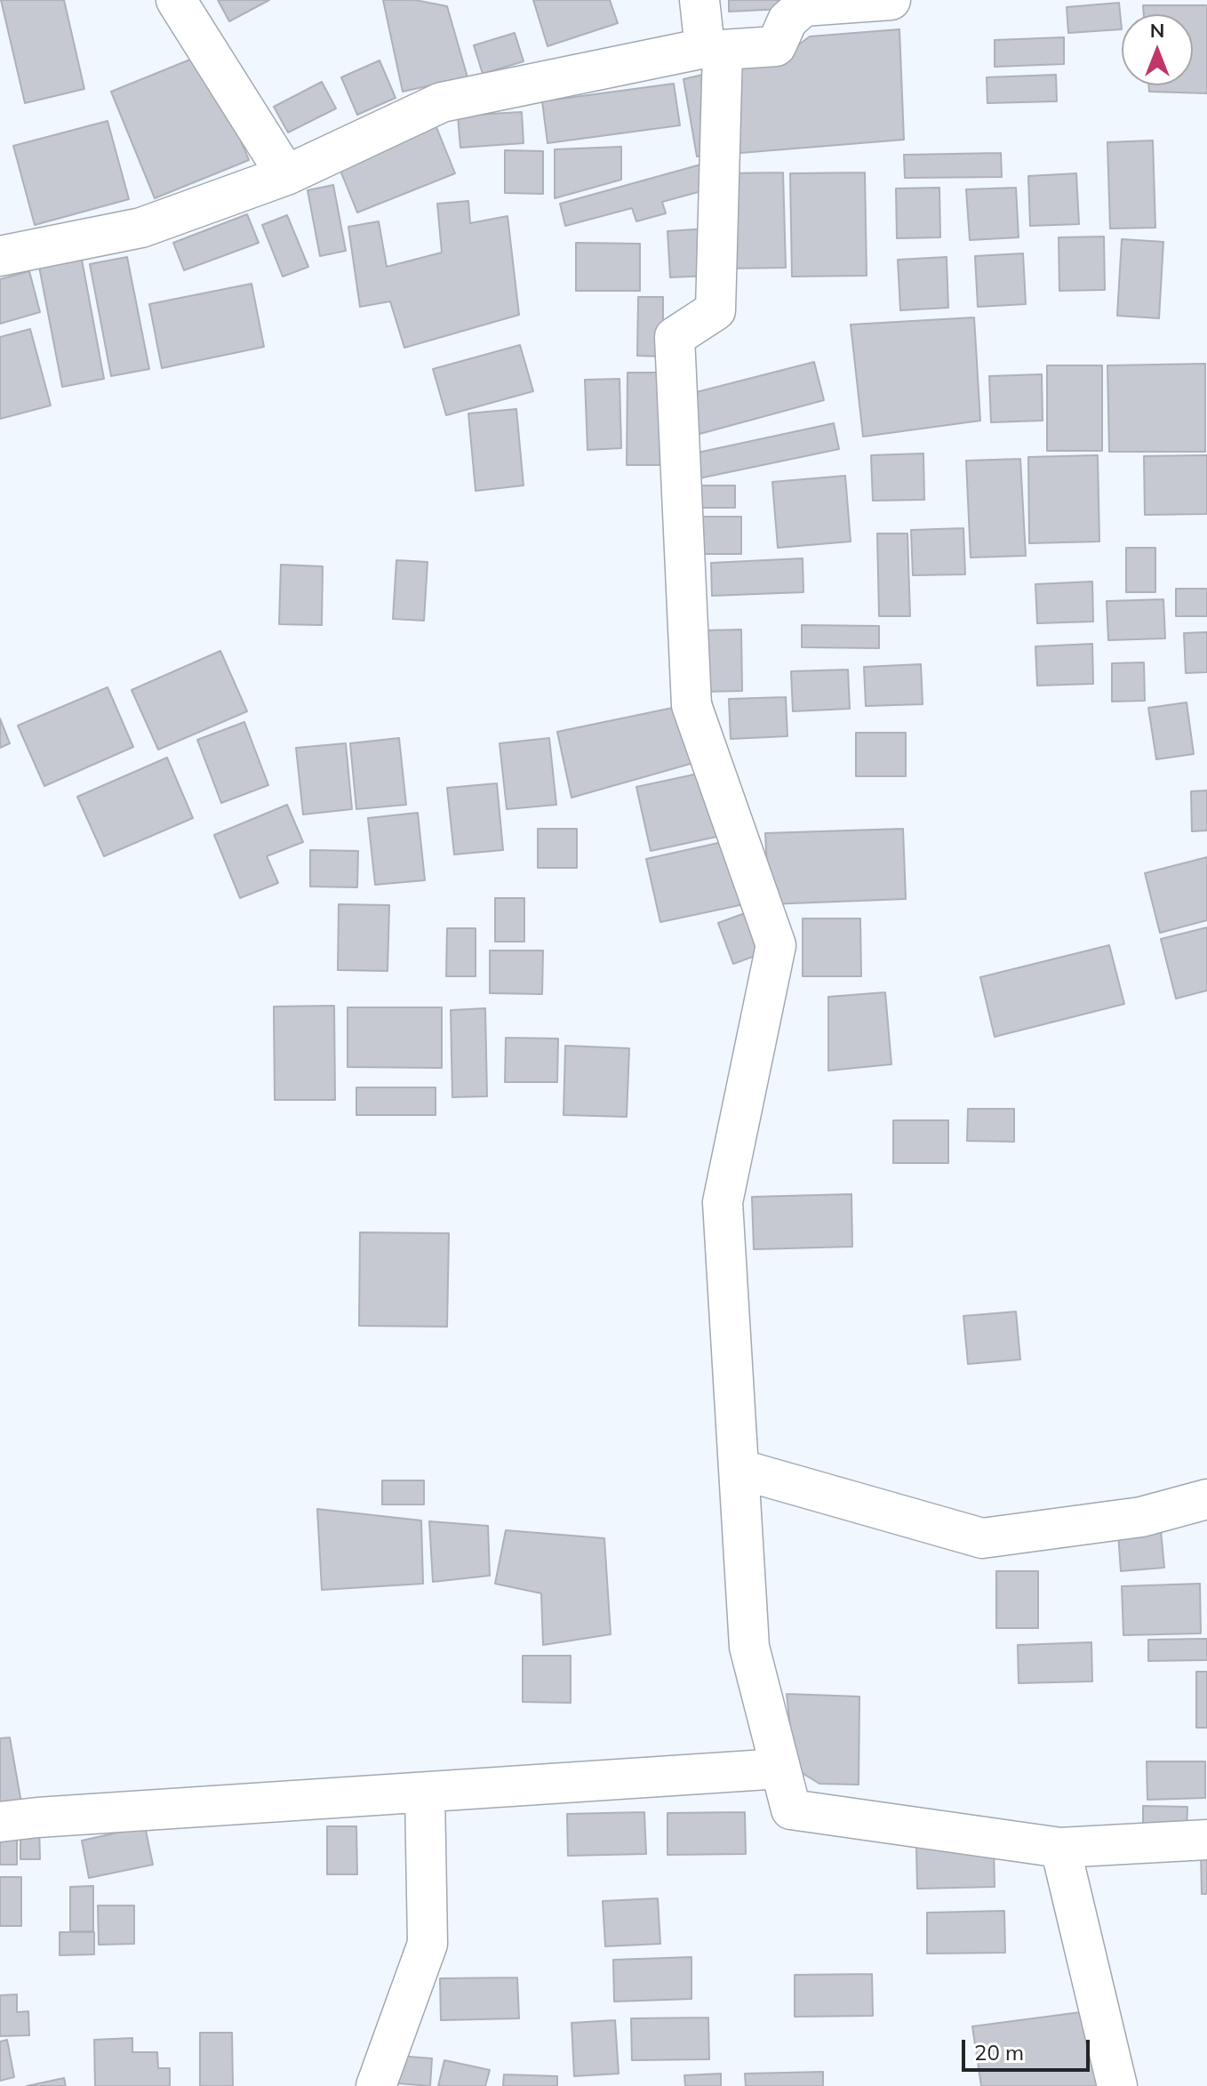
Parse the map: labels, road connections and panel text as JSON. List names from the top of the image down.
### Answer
{
  "scale_bar": "20 m",
  "north": "top"
}
